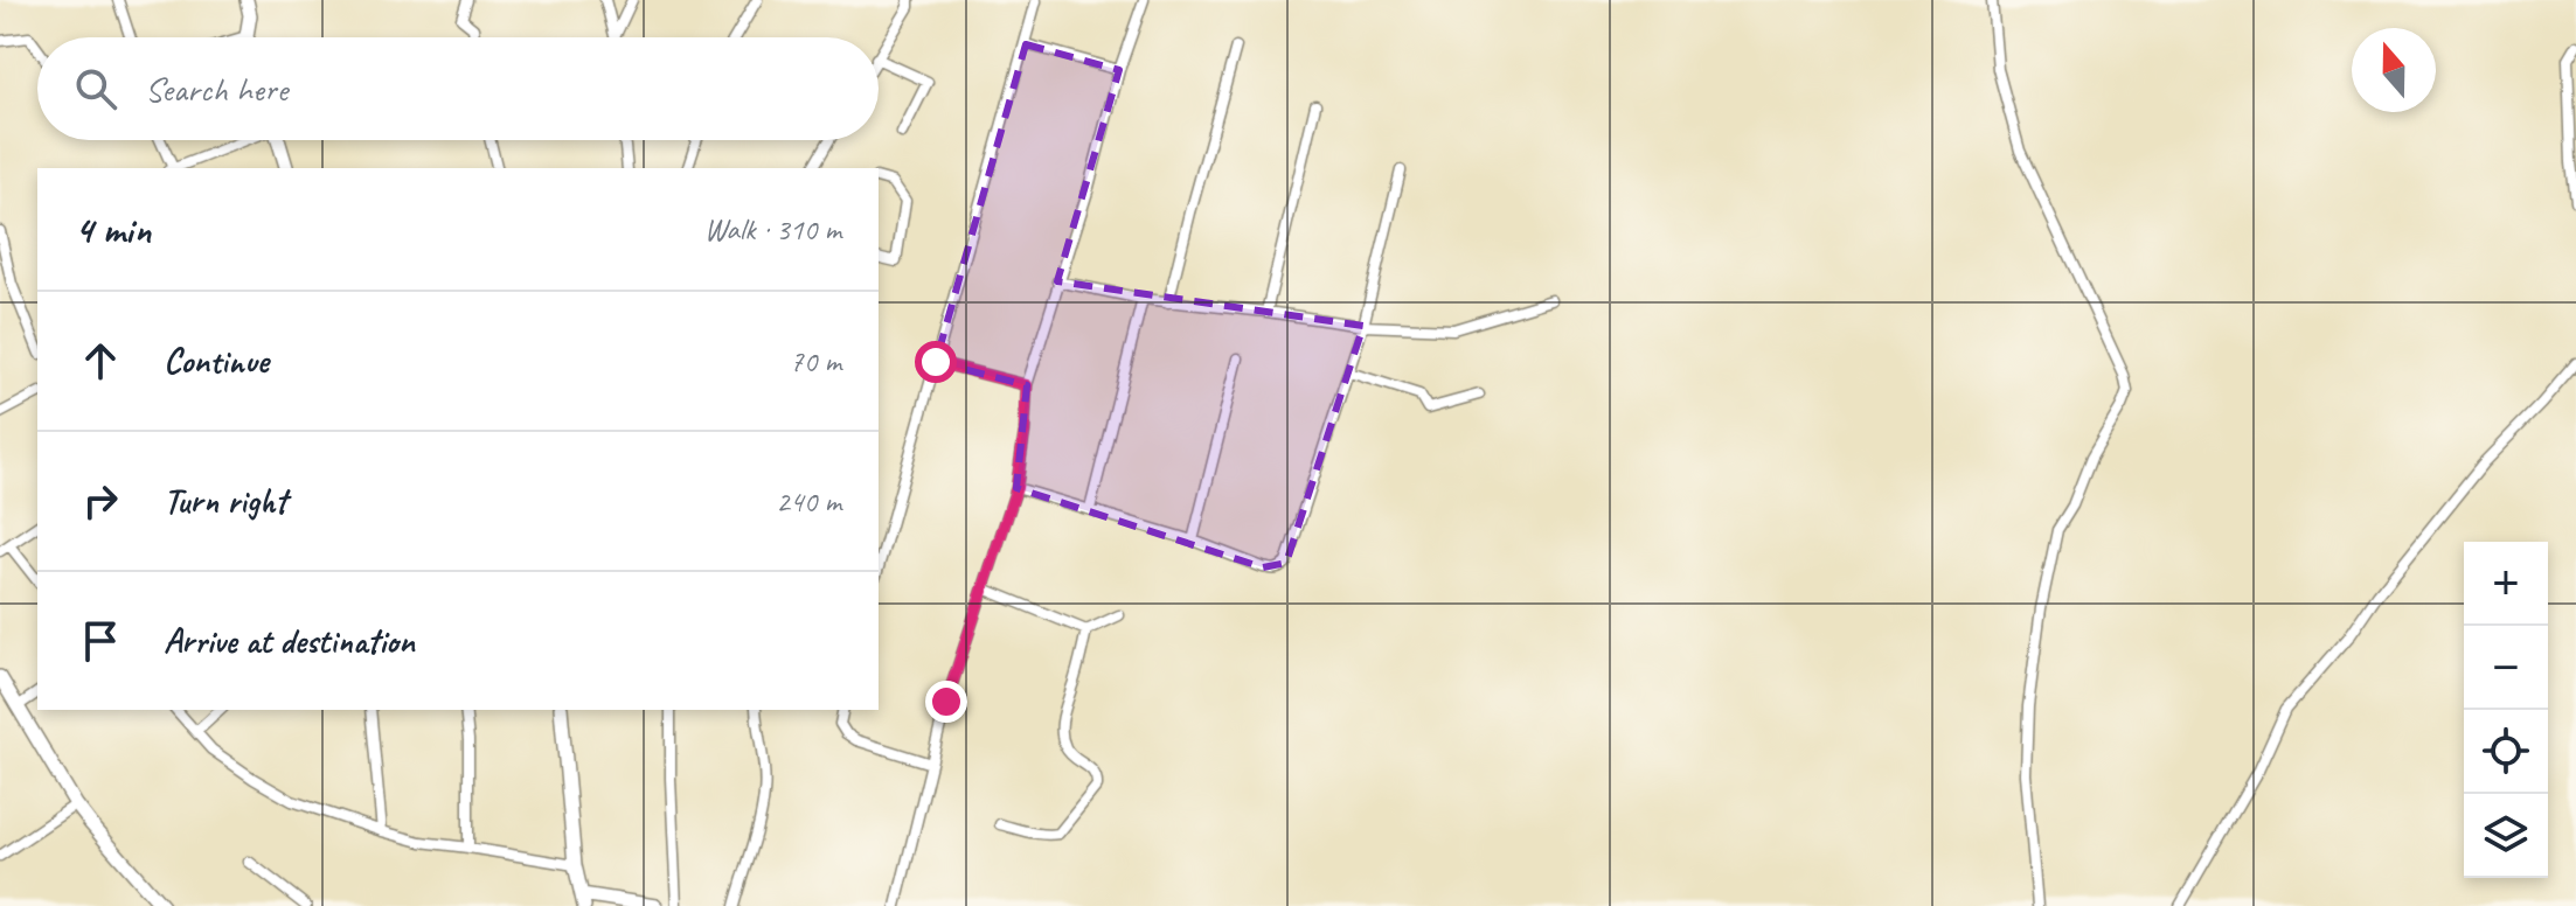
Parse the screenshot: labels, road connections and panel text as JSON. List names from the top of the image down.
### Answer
{
  "north": "top",
  "page": {
    "search": "Search here",
    "heading": ["4 min", "Walk · 310 m"],
    "list": [
      ["Continue", "70 m"],
      ["Turn right", "240 m"],
      "Arrive at destination"
    ],
    "map_buttons": ["+", "−"]
  }
}
